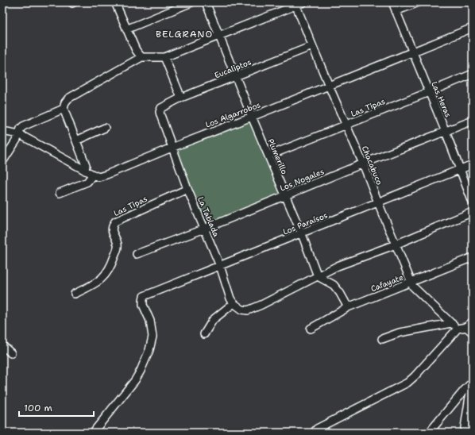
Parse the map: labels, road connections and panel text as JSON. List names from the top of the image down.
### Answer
{
  "streets": {
    "street": [
      "Eucaliptos",
      "Las Heras",
      "Las Tipas",
      "Los Algarrobos",
      "Plumerillo",
      "Chacabuco",
      "Los Nogales",
      "La Tablada",
      "Los Paraísos",
      "Cafayate"
    ]
  },
  "crossings": [
    ["Eucaliptos", "Plumerillo"],
    ["Eucaliptos", "Chacabuco"],
    ["Eucaliptos", "La Tablada"],
    ["Las Heras", "Las Tipas"],
    ["Las Heras", "Los Algarrobos"],
    ["Las Heras", "Los Nogales"],
    ["Las Heras", "Los Paraísos"],
    ["Las Tipas", "Plumerillo"],
    ["Las Tipas", "Chacabuco"],
    ["Las Tipas", "La Tablada"],
    ["Los Algarrobos", "Plumerillo"],
    ["Los Algarrobos", "Chacabuco"],
    ["Los Algarrobos", "La Tablada"],
    ["Plumerillo", "Los Nogales"],
    ["Plumerillo", "Los Paraísos"],
    ["Chacabuco", "Los Nogales"],
    ["Chacabuco", "Los Paraísos"],
    ["Chacabuco", "Cafayate"],
    ["Los Nogales", "La Tablada"],
    ["La Tablada", "Los Paraísos"]
  ],
  "districts": ["BELGRANO"],
  "scale_bar": "100 m"
}
